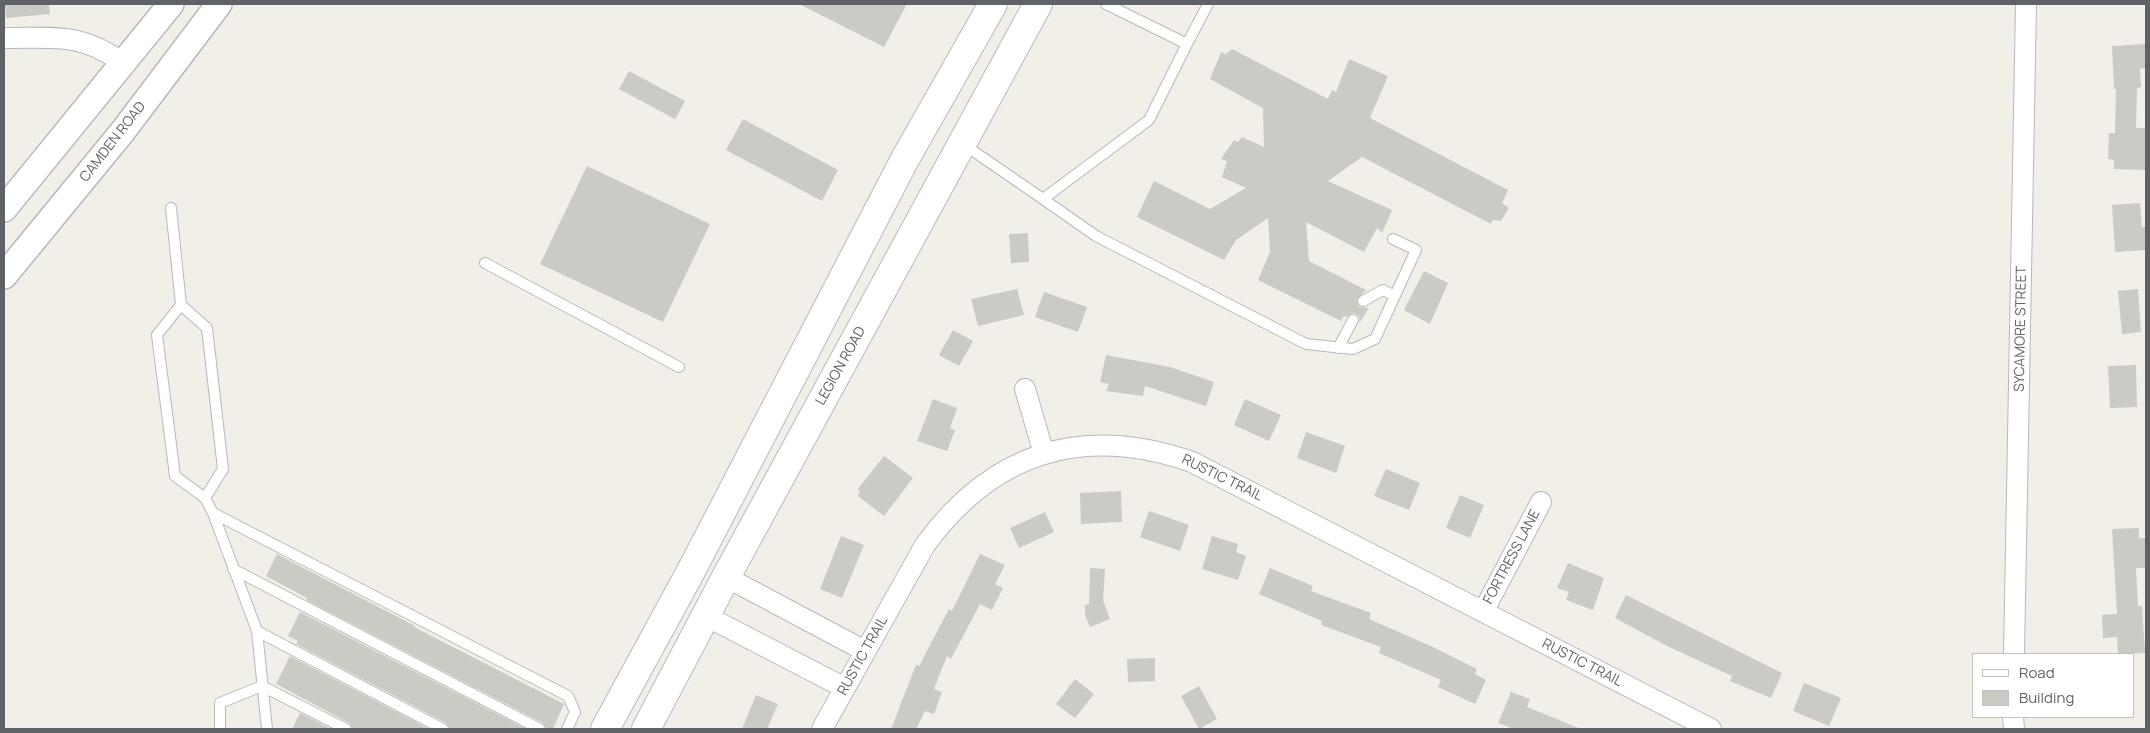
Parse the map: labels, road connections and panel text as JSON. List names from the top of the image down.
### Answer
{
  "streets": {
    "main road": ["LEGION ROAD"],
    "street": [
      "CAMDEN ROAD",
      "SYCAMORE STREET",
      "RUSTIC TRAIL",
      "FORTRESS LANE"
    ]
  },
  "crossings": [
    ["RUSTIC TRAIL", "FORTRESS LANE"]
  ],
  "legend": ["Road", "Building"]
}
